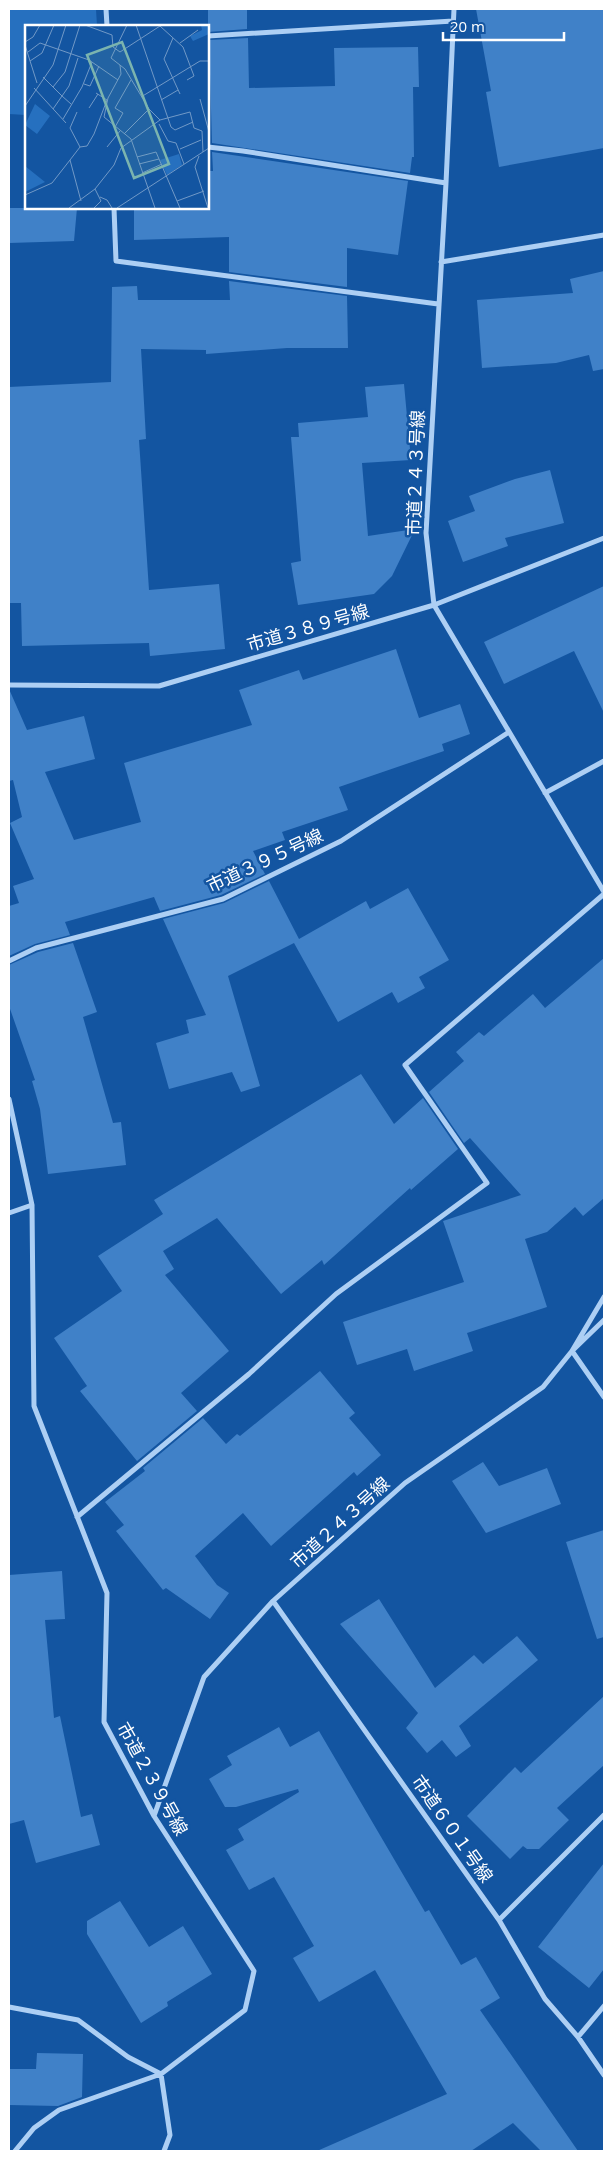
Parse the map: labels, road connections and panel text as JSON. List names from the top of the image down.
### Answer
{
  "streets": {
    "street": [
      "市道２４３号線",
      "市道３８９号線",
      "市道３９５号線",
      "市道２３９号線",
      "市道６０１号線"
    ]
  },
  "crossings": [
    ["市道２４３号線", "市道３８９号線"],
    ["市道２４３号線", "市道３９５号線"],
    ["市道２４３号線", "市道２３９号線"],
    ["市道２４３号線", "市道６０１号線"]
  ],
  "scale_bar": "20 m"
}
